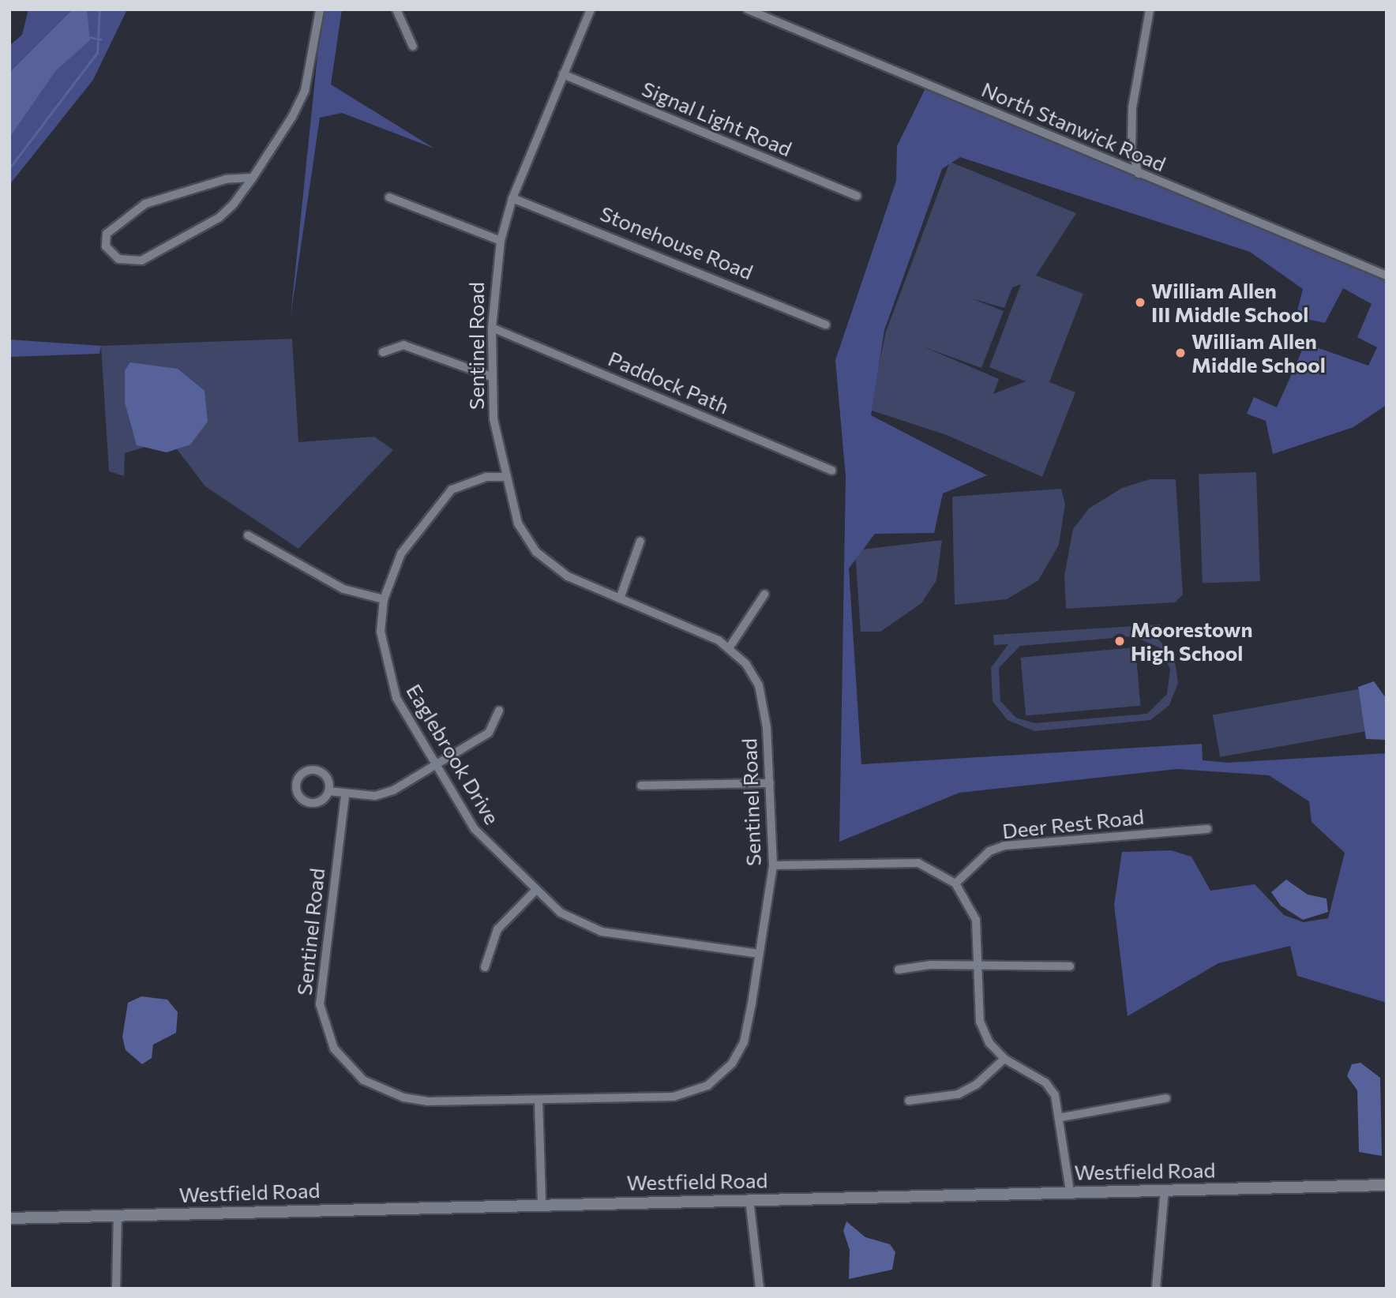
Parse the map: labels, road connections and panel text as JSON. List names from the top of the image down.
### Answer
{
  "streets": {
    "street": [
      "Signal Light Road",
      "North Stanwick Road",
      "Stonehouse Road",
      "Sentinel Road",
      "Paddock Path",
      "Eaglebrook Drive",
      "Deer Rest Road",
      "Westfield Road"
    ]
  },
  "crossings": [
    ["Signal Light Road", "Sentinel Road"],
    ["Stonehouse Road", "Sentinel Road"],
    ["Sentinel Road", "Paddock Path"],
    ["Sentinel Road", "Eaglebrook Drive"]
  ],
  "places": ["William Allen III Middle School", "William Allen Middle School", "Moorestown High School"]
}
